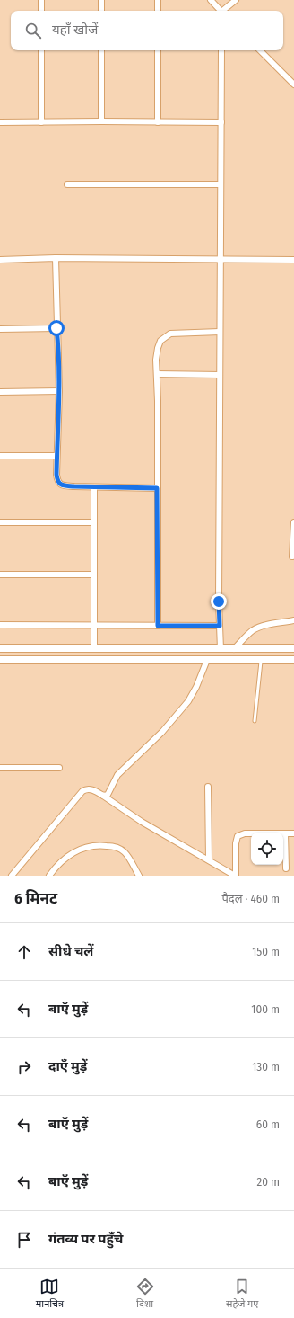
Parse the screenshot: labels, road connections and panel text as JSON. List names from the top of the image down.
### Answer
{
  "page": {
    "search": "यहाँ खोजें",
    "heading": ["6 मिनट", "पैदल · 460 m"],
    "list": [
      ["सीधे चलें", "150 m"],
      ["बाएँ मुड़ें", "100 m"],
      ["दाएँ मुड़ें", "130 m"],
      ["बाएँ मुड़ें", "60 m"],
      ["बाएँ मुड़ें", "20 m"],
      "गंतव्य पर पहुँचे"
    ],
    "nav": ["मानचित्र", "दिशा", "सहेजे गए"]
  }
}
